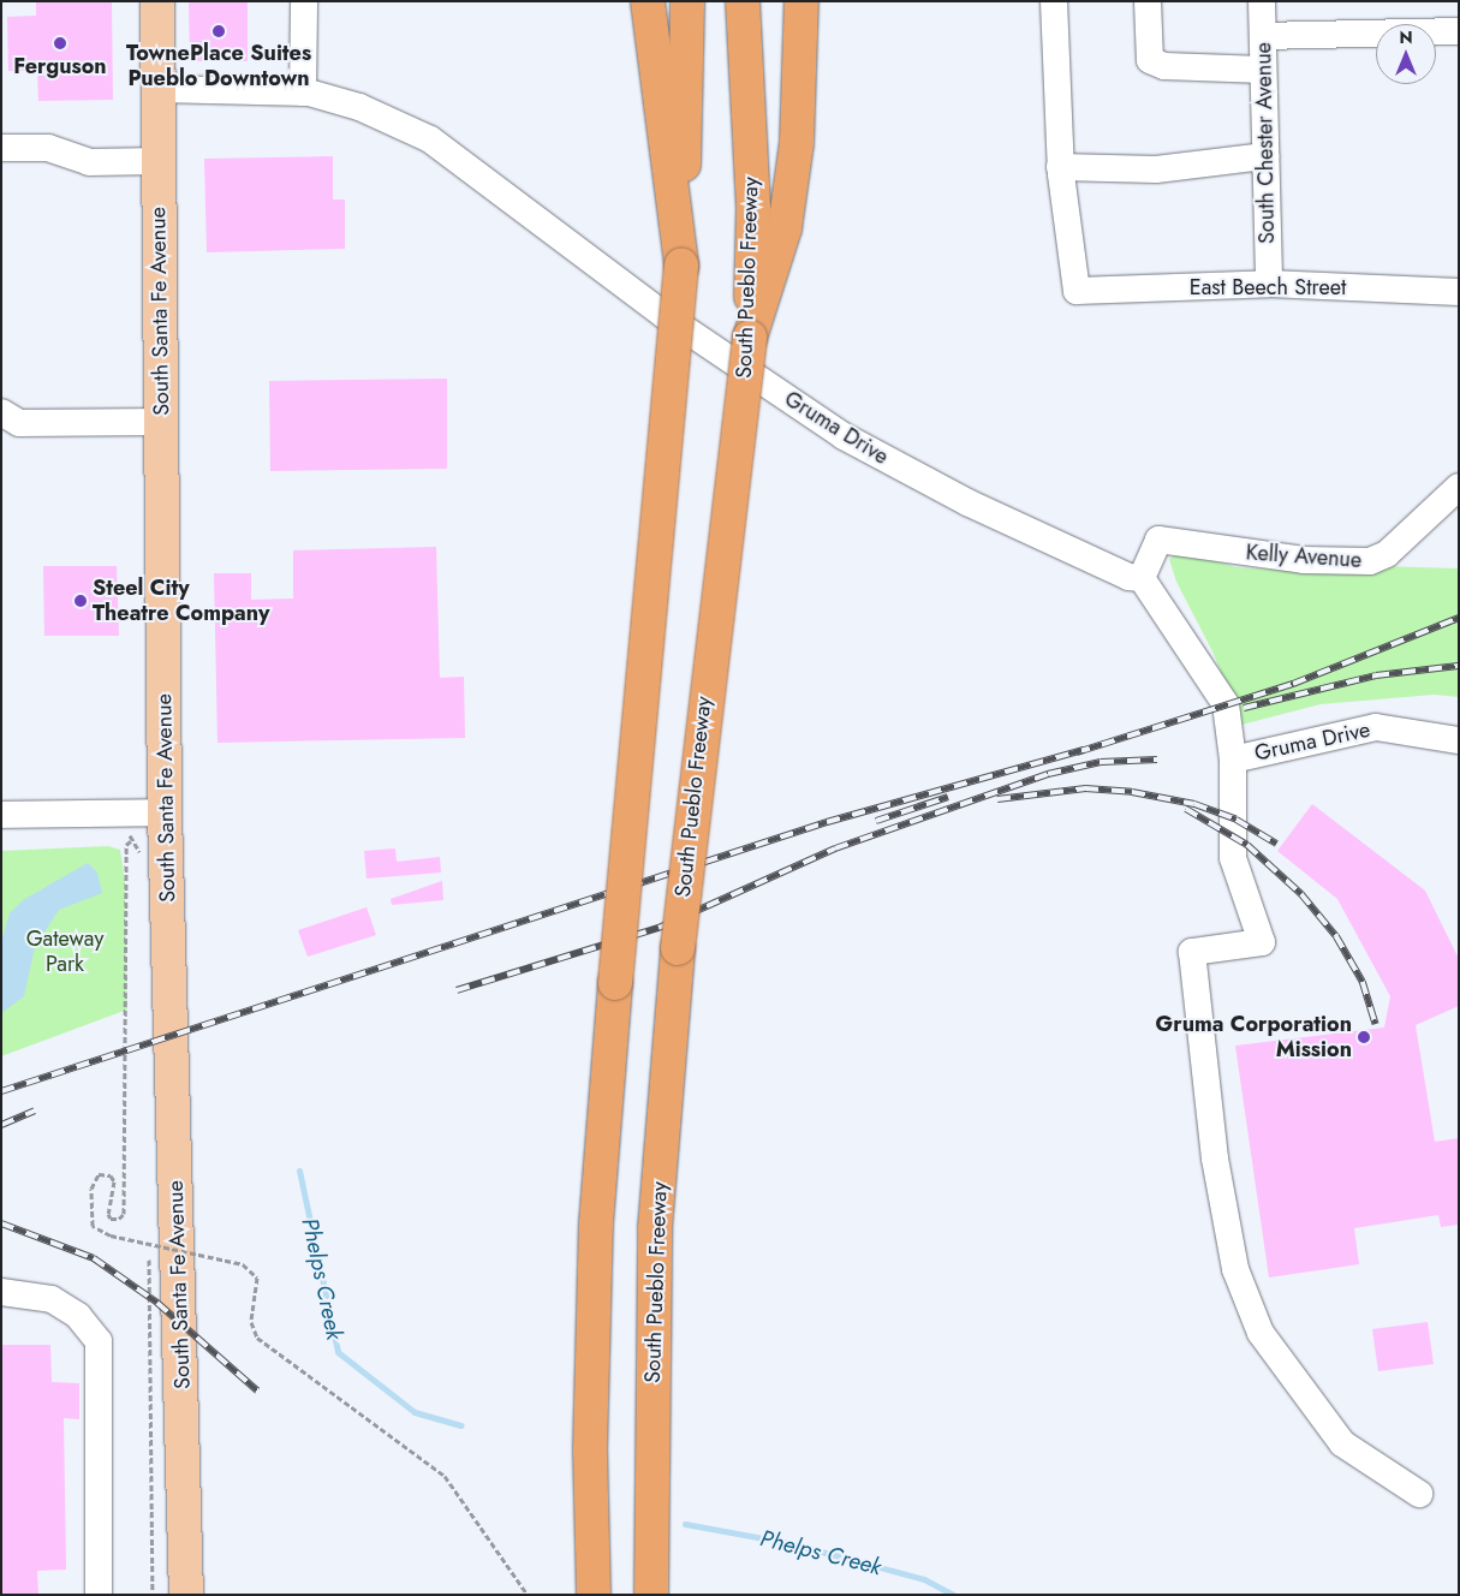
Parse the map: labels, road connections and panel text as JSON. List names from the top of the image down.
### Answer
{
  "streets": {
    "highway": ["South Pueblo Freeway"],
    "main road": ["South Santa Fe Avenue"],
    "street": [
      "South Chester Avenue",
      "East Beech Street",
      "Gruma Drive",
      "Kelly Avenue"
    ]
  },
  "crossings": [
    ["South Chester Avenue", "East Beech Street"],
    ["South Santa Fe Avenue", "Gruma Drive"],
    ["Gruma Drive", "Kelly Avenue"]
  ],
  "water": ["Phelps Creek"],
  "parks": ["Gateway Park"],
  "places": [
    "TownePlace Suites Pueblo Downtown",
    "Ferguson",
    "Steel City Theatre Company",
    "Gruma Corporation Mission"
  ],
  "north": "top"
}
